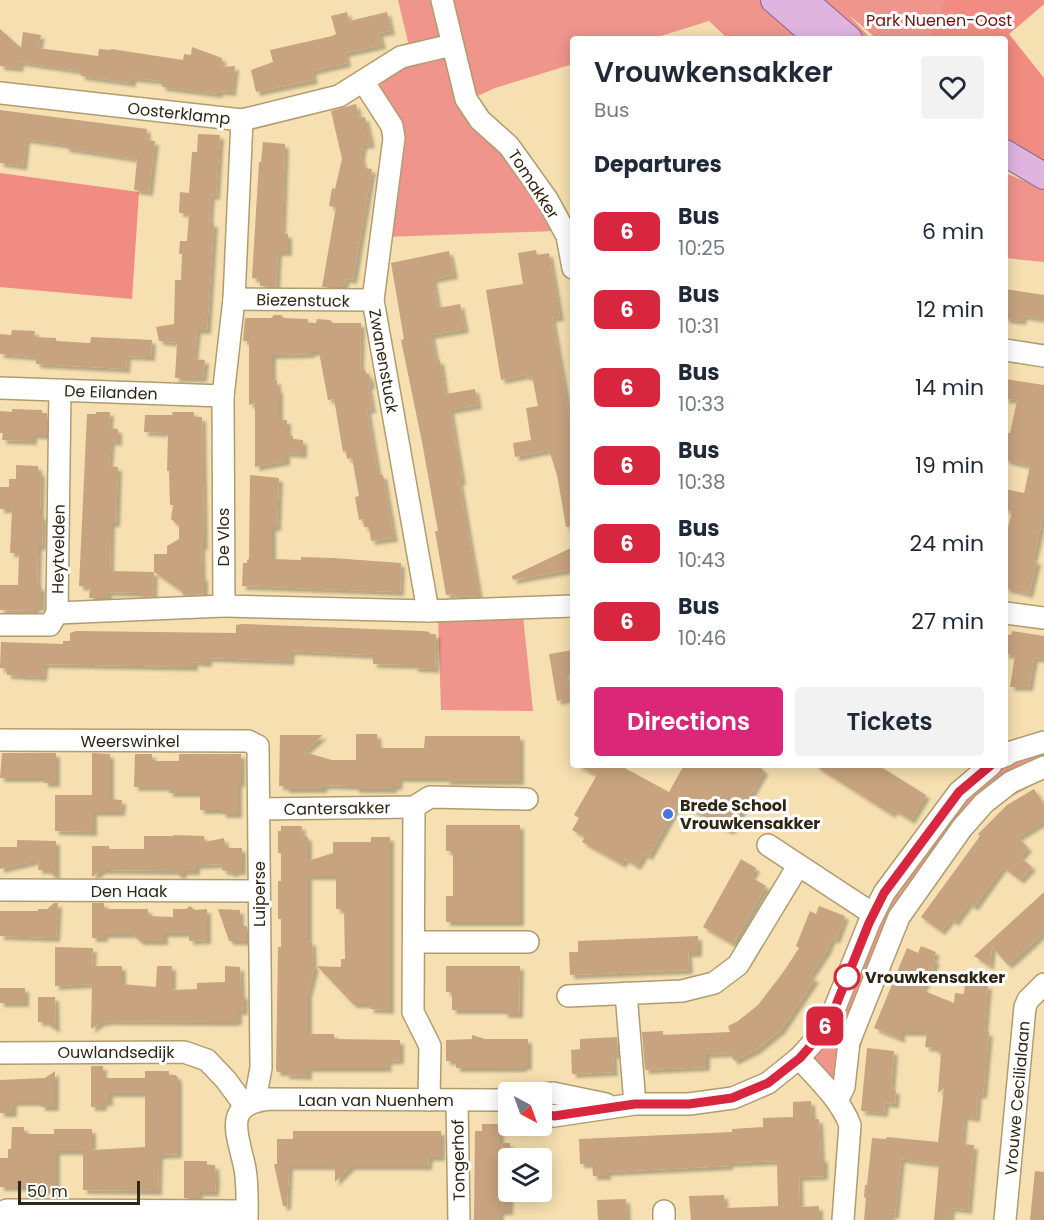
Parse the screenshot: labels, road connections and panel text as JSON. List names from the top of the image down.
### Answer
{
  "streets": {
    "street": [
      "Oosterklamp",
      "Tomakker",
      "Biezenstuck",
      "Zwanenstuck",
      "De Eilanden",
      "De Vlos",
      "Heytvelden",
      "Weerswinkel",
      "Cantersakker",
      "Den Haak",
      "Luiperse",
      "Ouwlandsedijk",
      "Vrouwe Cecilialaan",
      "Laan van Nuenhem",
      "Tongerhof"
    ]
  },
  "crossings": [
    ["Oosterklamp", "Tomakker"],
    ["Oosterklamp", "Zwanenstuck"],
    ["Oosterklamp", "De Vlos"],
    ["Biezenstuck", "Zwanenstuck"],
    ["Biezenstuck", "De Vlos"],
    ["De Eilanden", "De Vlos"],
    ["De Eilanden", "Heytvelden"],
    ["De Vlos", "Heytvelden"],
    ["Weerswinkel", "Luiperse"],
    ["Cantersakker", "Luiperse"],
    ["Cantersakker", "Laan van Nuenhem"],
    ["Den Haak", "Luiperse"],
    ["Luiperse", "Ouwlandsedijk"],
    ["Luiperse", "Laan van Nuenhem"],
    ["Ouwlandsedijk", "Laan van Nuenhem"],
    ["Laan van Nuenhem", "Tongerhof"]
  ],
  "parks": ["Park Nuenen-Oost"],
  "places": ["Brede School Vrouwkensakker", "Vrouwkensakker"],
  "lines": ["bus line 6"],
  "scale_bar": "50 m",
  "north": "bottom right",
  "page": {
    "on_map": "6",
    "heading": [
      ["Vrouwkensakker", "Bus"],
      "Departures"
    ],
    "list": [
      {
        "mark": "6",
        "name": "Bus",
        "note": "10:25",
        "value": "6 min"
      },
      {
        "mark": "6",
        "name": "Bus",
        "note": "10:31",
        "value": "12 min"
      },
      {
        "mark": "6",
        "name": "Bus",
        "note": "10:33",
        "value": "14 min"
      },
      {
        "mark": "6",
        "name": "Bus",
        "note": "10:38",
        "value": "19 min"
      },
      {
        "mark": "6",
        "name": "Bus",
        "note": "10:43",
        "value": "24 min"
      },
      {
        "mark": "6",
        "name": "Bus",
        "note": "10:46",
        "value": "27 min"
      }
    ],
    "buttons": ["Directions", "Tickets"],
    "scale": "50 m"
  }
}
